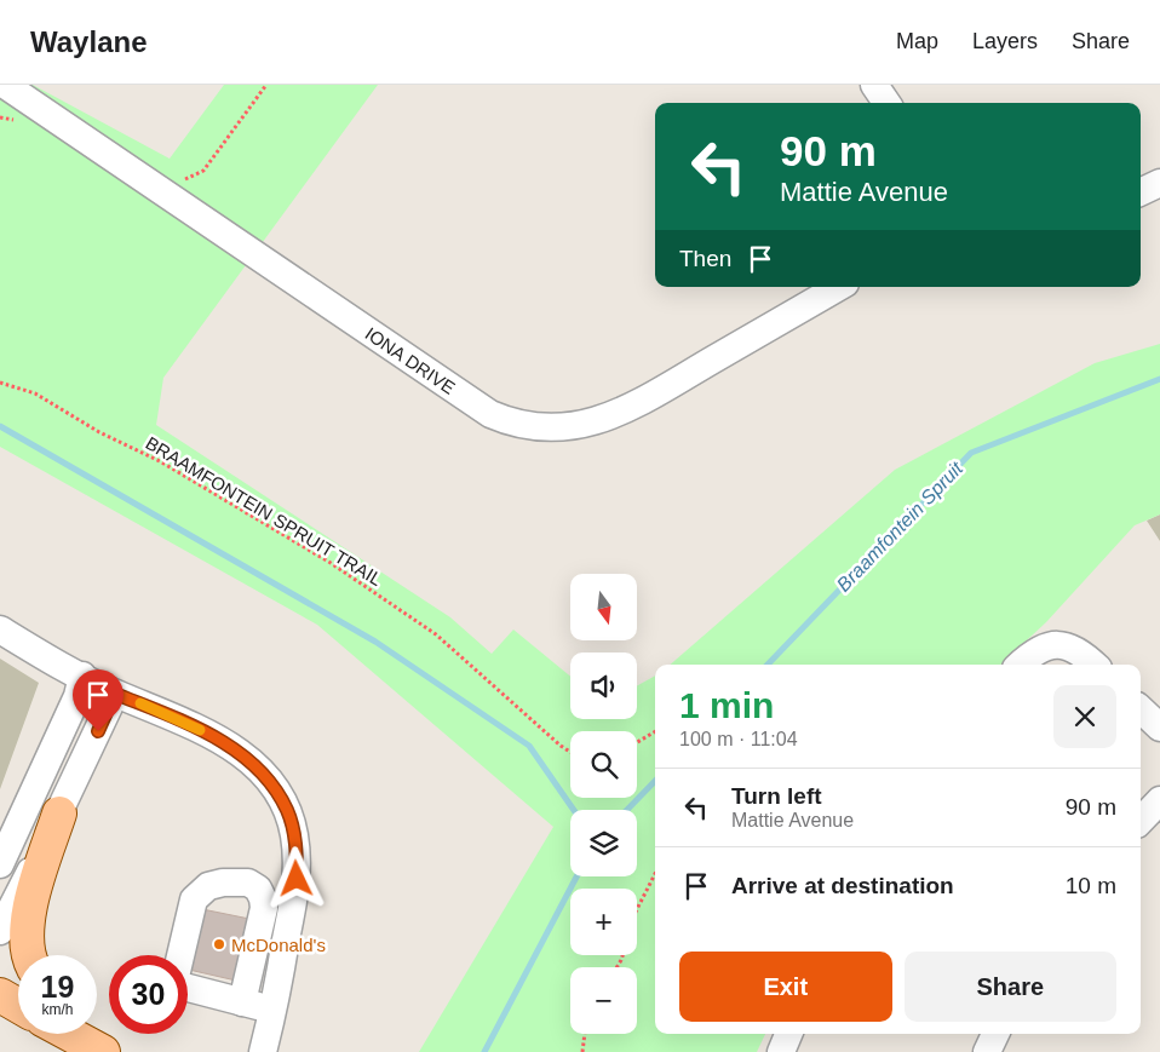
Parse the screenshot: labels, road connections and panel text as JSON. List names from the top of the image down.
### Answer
{
  "streets": {
    "street": ["IONA DRIVE"],
    "path": ["BRAAMFONTEIN SPRUIT TRAIL"]
  },
  "water": ["Braamfontein Spruit"],
  "places": ["McDonald's"],
  "north": "bottom",
  "page": {
    "header": "Waylane",
    "nav": ["Map", "Layers", "Share"],
    "turn": ["90 m", "Mattie Avenue"],
    "then": "Then",
    "map_buttons": ["+", "−"],
    "heading": ["1 min", "100 m · 11:04"],
    "list": [
      {
        "name": "Turn left",
        "note": "Mattie Avenue",
        "value": "90 m"
      },
      {
        "name": "Arrive at destination",
        "value": "10 m"
      }
    ],
    "buttons": ["Exit", "Share"],
    "speed": "19 km/h",
    "limit": "30"
  }
}
